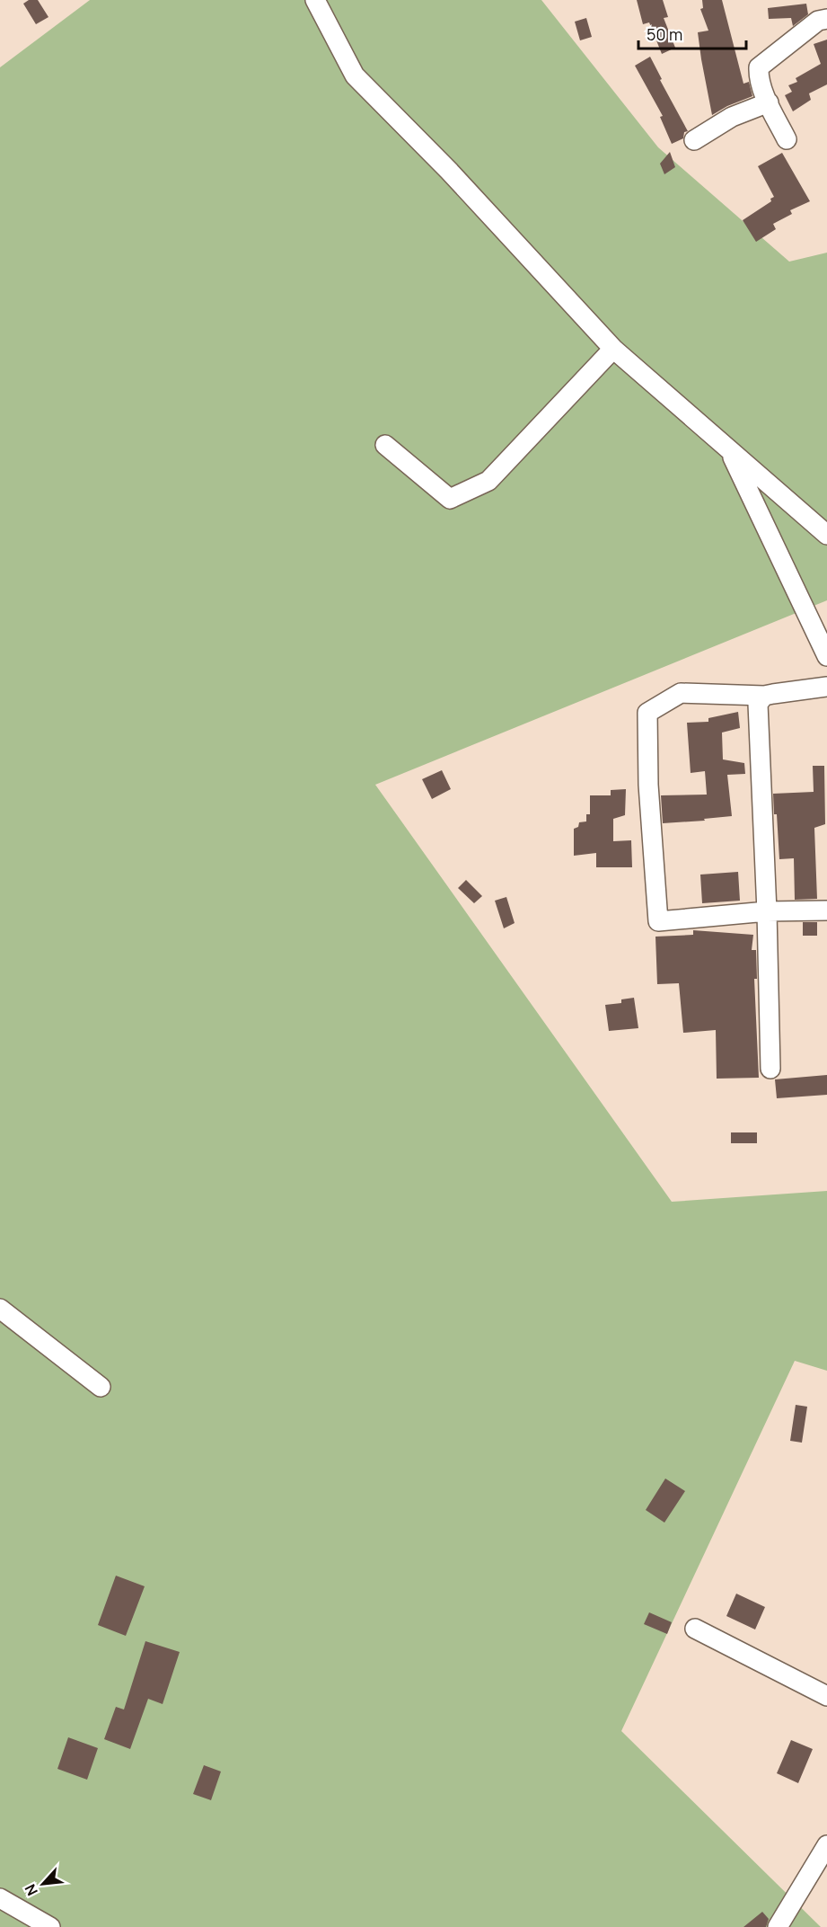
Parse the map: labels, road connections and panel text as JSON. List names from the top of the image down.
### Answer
{
  "scale_bar": "50 m",
  "north": "bottom left"
}
